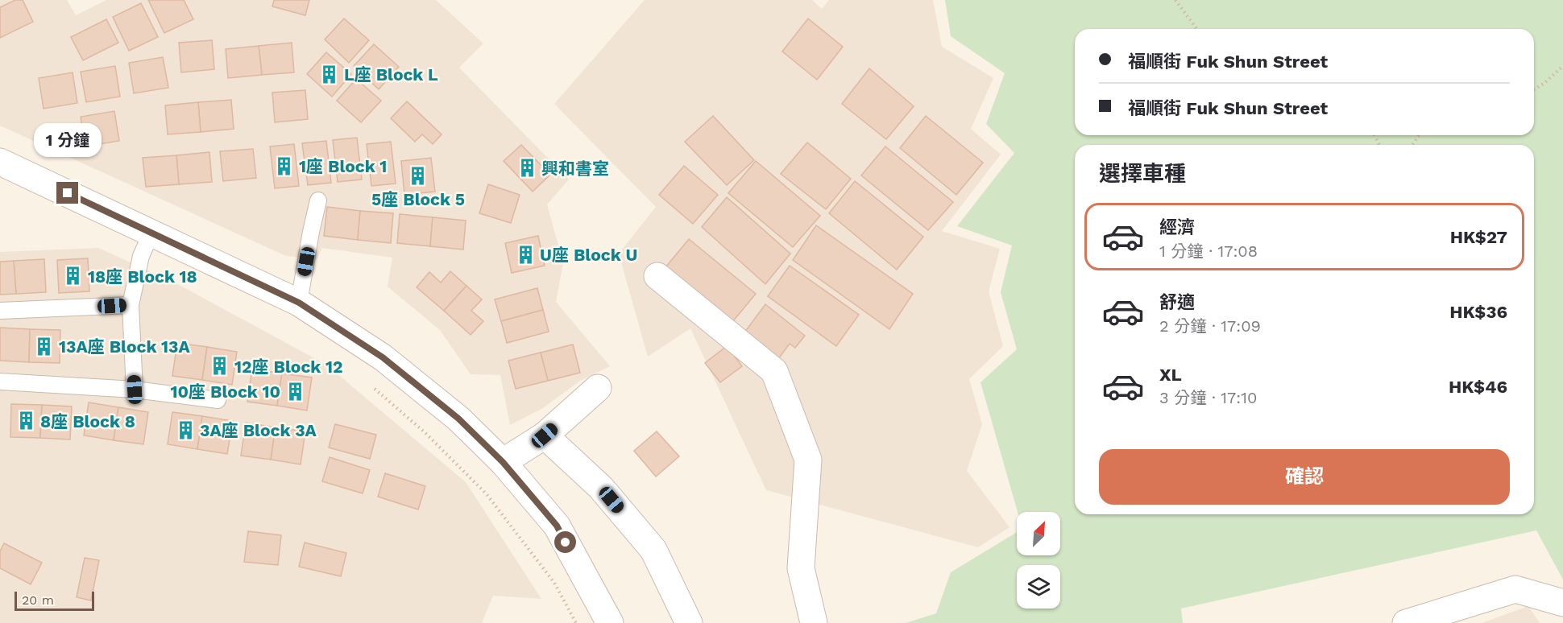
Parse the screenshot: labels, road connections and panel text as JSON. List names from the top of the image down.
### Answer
{
  "places": {
    "building": [
      "L座 Block L",
      "1座 Block 1",
      "興和書室",
      "5座 Block 5",
      "U座 Block U",
      "18座 Block 18",
      "13A座 Block 13A",
      "12座 Block 12",
      "10座 Block 10",
      "8座 Block 8",
      "3A座 Block 3A"
    ]
  },
  "scale_bar": "20 m",
  "north": "top right",
  "page": {
    "banner": ["福順街 Fuk Shun Street", "福順街 Fuk Shun Street"],
    "bubble": "1 分鐘",
    "heading": "選擇車種",
    "list": [
      {
        "name": "經濟",
        "note": "1 分鐘 · 17:08",
        "value": "HK$27"
      },
      {
        "name": "舒適",
        "note": "2 分鐘 · 17:09",
        "value": "HK$36"
      },
      {
        "name": "XL",
        "note": "3 分鐘 · 17:10",
        "value": "HK$46"
      }
    ],
    "buttons": "確認",
    "scale": "20 m"
  }
}
